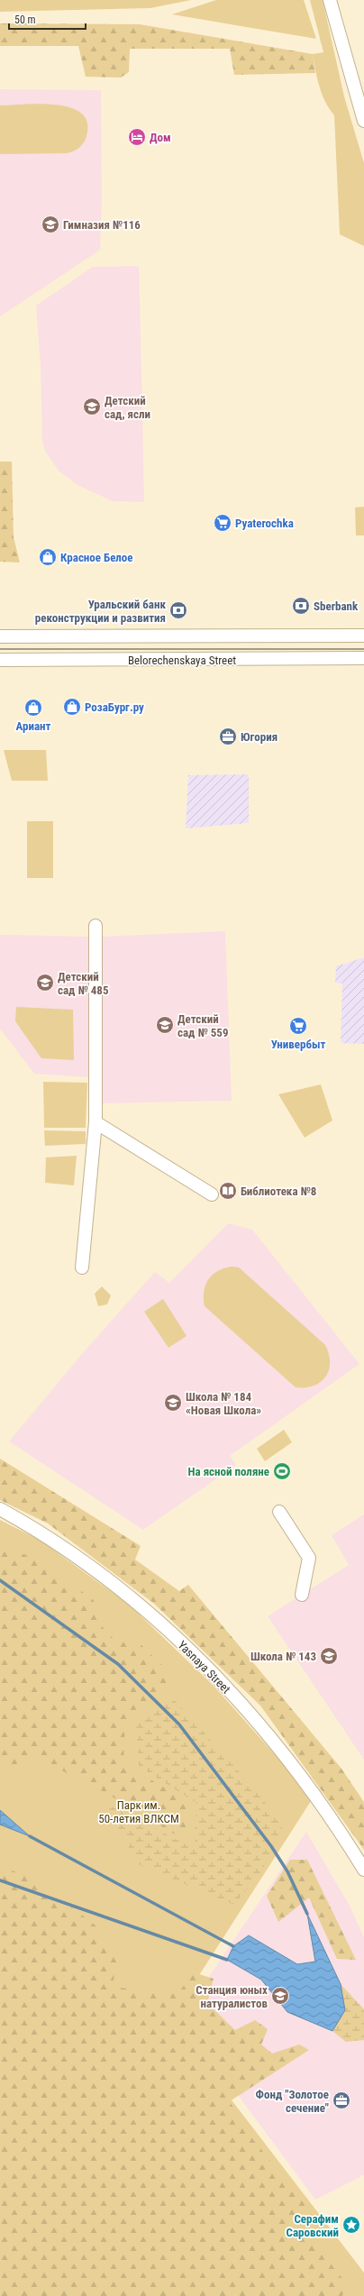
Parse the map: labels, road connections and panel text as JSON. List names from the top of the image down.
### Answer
{
  "streets": {
    "street": ["Belorechenskaya Street", "Yasnaya Street"]
  },
  "parks": ["Парк им. 50-летия ВЛКСМ"],
  "places": {
    "hotel": ["Дом"],
    "school or university": [
      "Гимназия №116",
      "Детский сад, ясли",
      "Детский сад № 485",
      "Детский сад № 559",
      "Школа № 184 «Новая Школа»",
      "Школа № 143",
      "Станция юных натуралистов"
    ],
    "supermarket": ["Pyaterochka", "Универбыт"],
    "shop": ["Красное Белое", "РозаБург.ру", "Ариант"],
    "bank": ["Sberbank", "Уральский банк реконструкции и развития"],
    "office": ["Югория", "Фонд \"Золотое сечение\""],
    "library": ["Библиотека №8"],
    "sports": ["На ясной поляне"],
    "place": ["Серафим Саровский"]
  },
  "scale_bar": "50 m"
}
